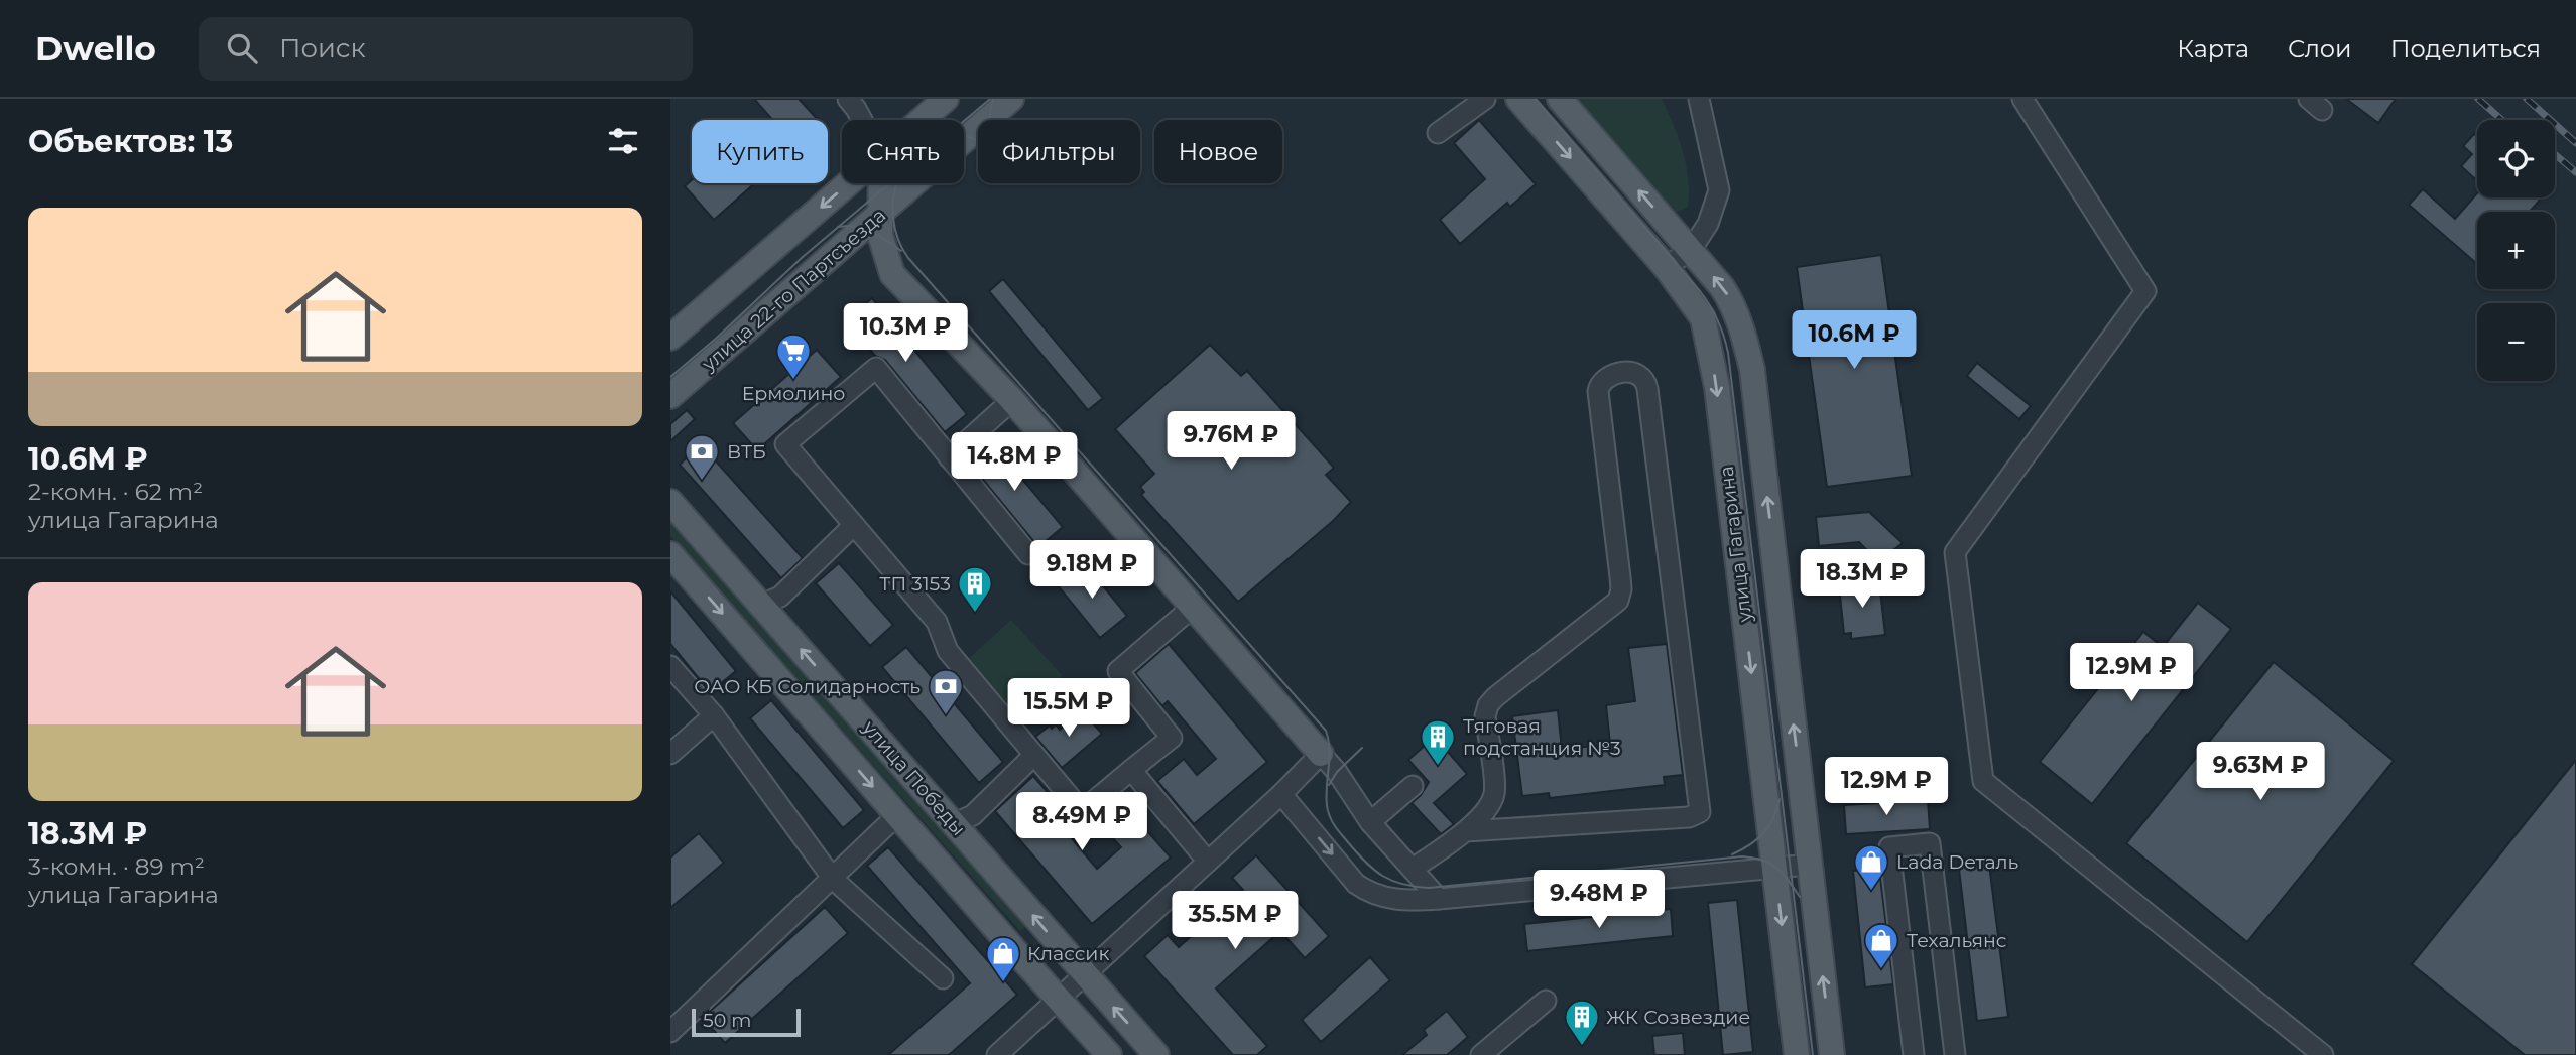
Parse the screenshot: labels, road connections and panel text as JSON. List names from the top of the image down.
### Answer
{
  "streets": {
    "main road": ["улица 22-го Партсъезда", "улица Гагарина", "улица Победы"]
  },
  "places": {
    "supermarket": ["Ермолино"],
    "bank": ["ВТБ", "ОАО КБ Солидарность"],
    "building": ["ТП 3153", "Тяговая подстанция №3", "ЖК Созвездие"],
    "shop": ["Lada Dеталь", "Техальянс", "Классик"]
  },
  "scale_bar": "50 m",
  "page": {
    "header": "Dwello",
    "search": "Поиск",
    "nav": ["Карта", "Слои", "Поделиться"],
    "heading": "Объектов: 13",
    "map_buttons": ["+", "−"],
    "chip": [
      "Купить",
      "Снять",
      "Фильтры",
      "Новое"
    ],
    "list": [
      {
        "name": "10.6M ₽",
        "note": "2-комн. · 62 m² · улица Гагарина"
      },
      {
        "name": "18.3M ₽",
        "note": "3-комн. · 89 m² · улица Гагарина"
      }
    ],
    "price": [
      "10.3M ₽",
      "10.6M ₽",
      "9.76M ₽",
      "14.8M ₽",
      "9.18M ₽",
      "18.3M ₽",
      "12.9M ₽",
      "15.5M ₽",
      "9.63M ₽",
      "12.9M ₽",
      "8.49M ₽",
      "9.48M ₽",
      "35.5M ₽"
    ],
    "scale": "50 m"
  }
}
